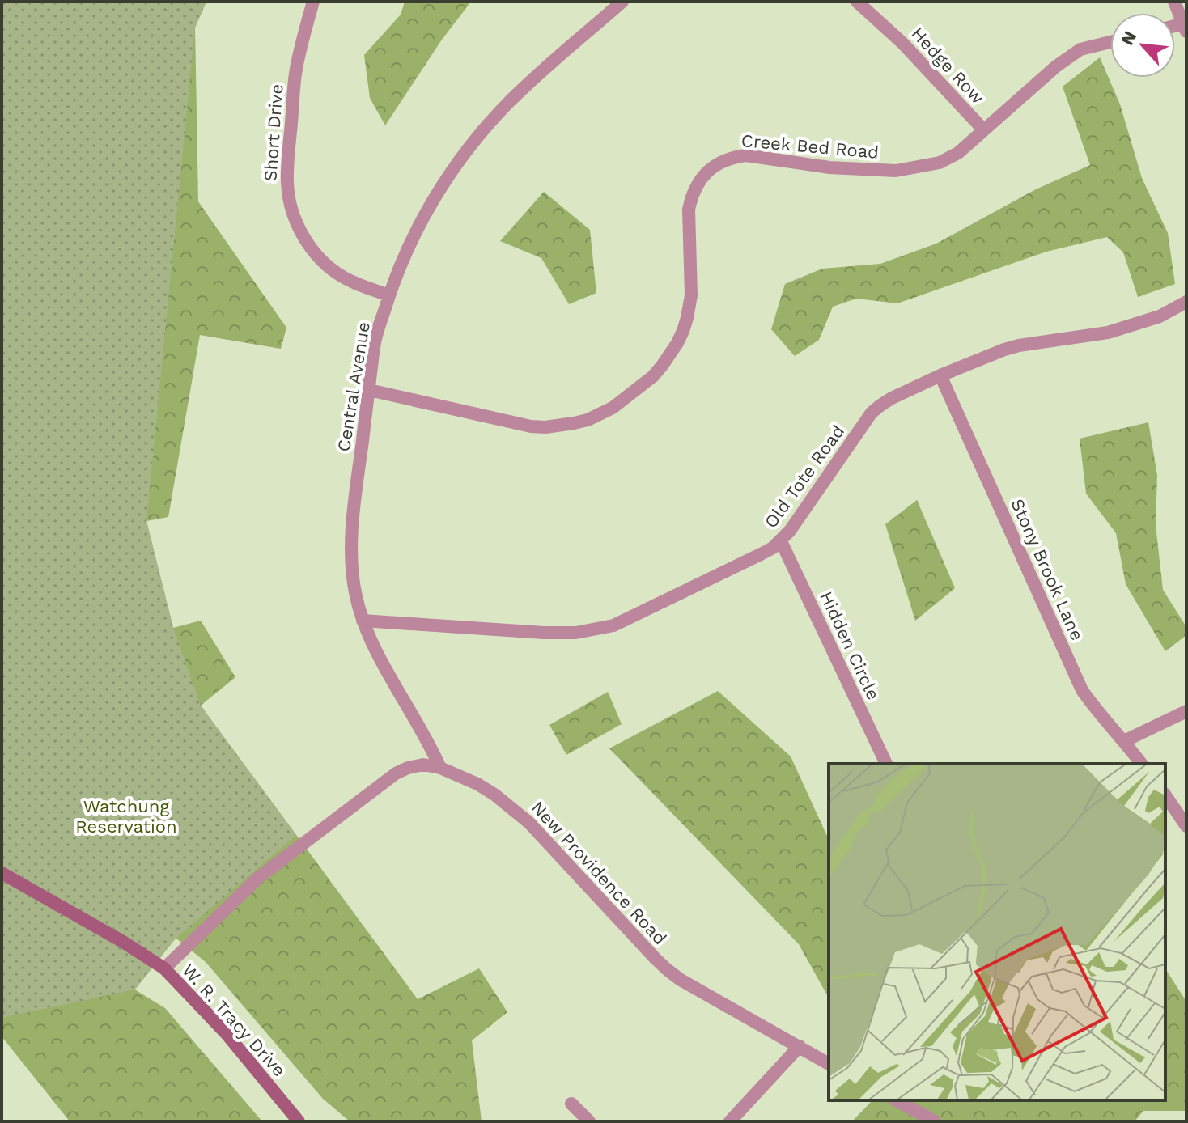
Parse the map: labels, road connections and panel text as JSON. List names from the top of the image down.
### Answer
{
  "streets": {
    "street": [
      "Hedge Row",
      "Short Drive",
      "Creek Bed Road",
      "Central Avenue",
      "Old Tote Road",
      "Stony Brook Lane",
      "Hidden Circle",
      "New Providence Road",
      "W. R. Tracy Drive"
    ]
  },
  "crossings": [
    ["Hedge Row", "Creek Bed Road"],
    ["Short Drive", "Central Avenue"],
    ["Creek Bed Road", "Central Avenue"],
    ["Central Avenue", "Old Tote Road"],
    ["Central Avenue", "New Providence Road"],
    ["Old Tote Road", "Stony Brook Lane"],
    ["Old Tote Road", "Hidden Circle"],
    ["New Providence Road", "W. R. Tracy Drive"]
  ],
  "parks": ["Watchung Reservation"],
  "north": "top left"
}
